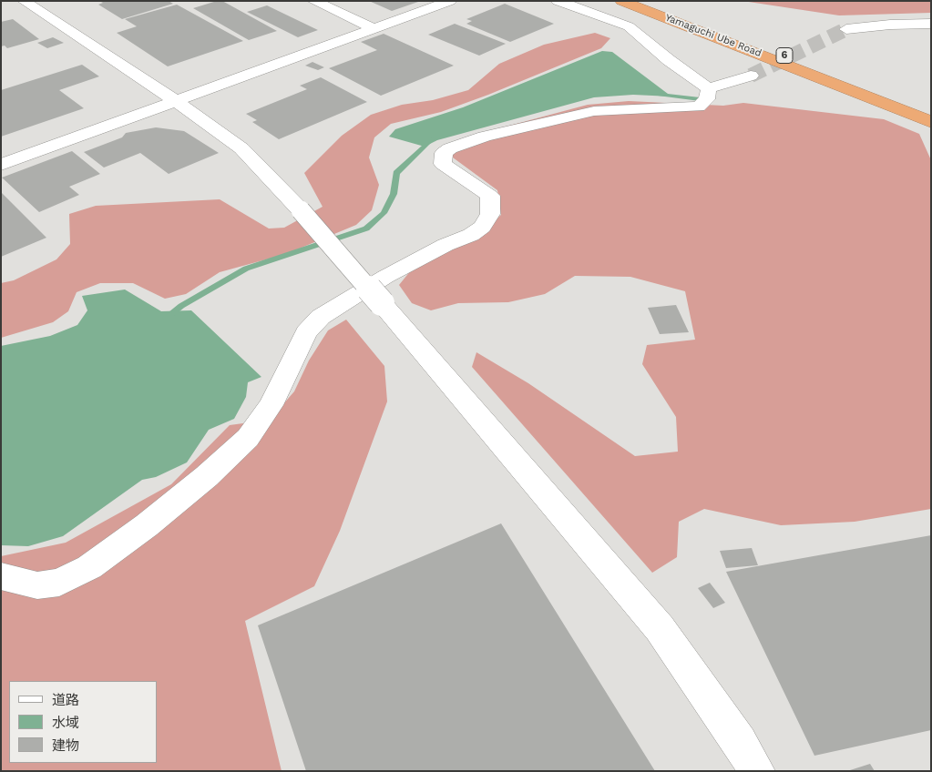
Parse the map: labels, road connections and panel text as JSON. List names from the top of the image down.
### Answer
{
  "streets": {
    "highway": ["Yamaguchi Ube Road", "6"]
  },
  "legend": ["道路", "水域", "建物"]
}
